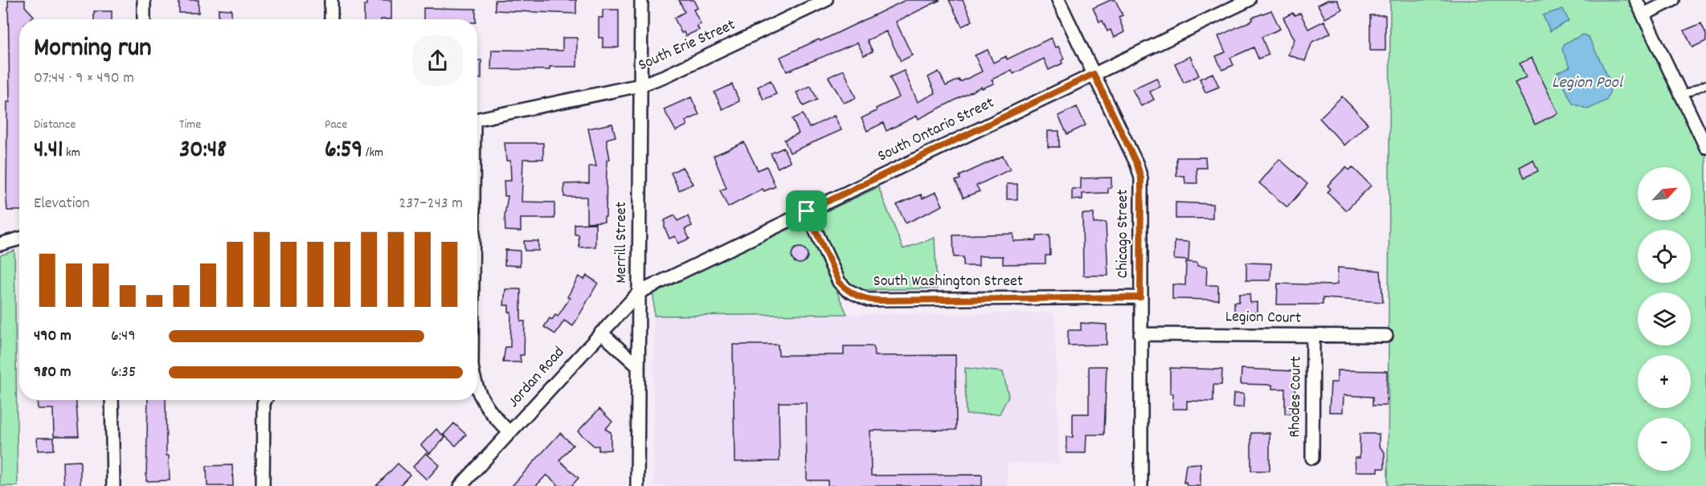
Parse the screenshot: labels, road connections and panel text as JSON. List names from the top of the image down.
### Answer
{
  "streets": {
    "street": [
      "South Erie Street",
      "South Ontario Street",
      "Chicago Street",
      "Merrill Street",
      "South Washington Street",
      "Legion Court",
      "Jordan Road",
      "Rhodes Court"
    ]
  },
  "crossings": [
    ["South Erie Street", "Merrill Street"],
    ["South Ontario Street", "Chicago Street"],
    ["South Ontario Street", "Merrill Street"],
    ["South Ontario Street", "South Washington Street"],
    ["South Ontario Street", "Jordan Road"],
    ["Chicago Street", "South Washington Street"],
    ["Chicago Street", "Legion Court"],
    ["Merrill Street", "Jordan Road"],
    ["Legion Court", "Rhodes Court"]
  ],
  "water": ["Legion Pool"],
  "north": "top right",
  "page": {
    "heading": ["Morning run", "07:44 · 9 × 490 m"],
    "stats": [
      ["Distance", "4.41 km"],
      ["Time", "30:48"],
      ["Pace", "6:59 /km"]
    ],
    "map_buttons": ["+", "−"],
    "chart": ["Elevation", "237–243 m"],
    "list": [
      {
        "name": "490 m",
        "note": "6:49"
      },
      {
        "name": "980 m",
        "note": "6:35"
      }
    ]
  }
}
